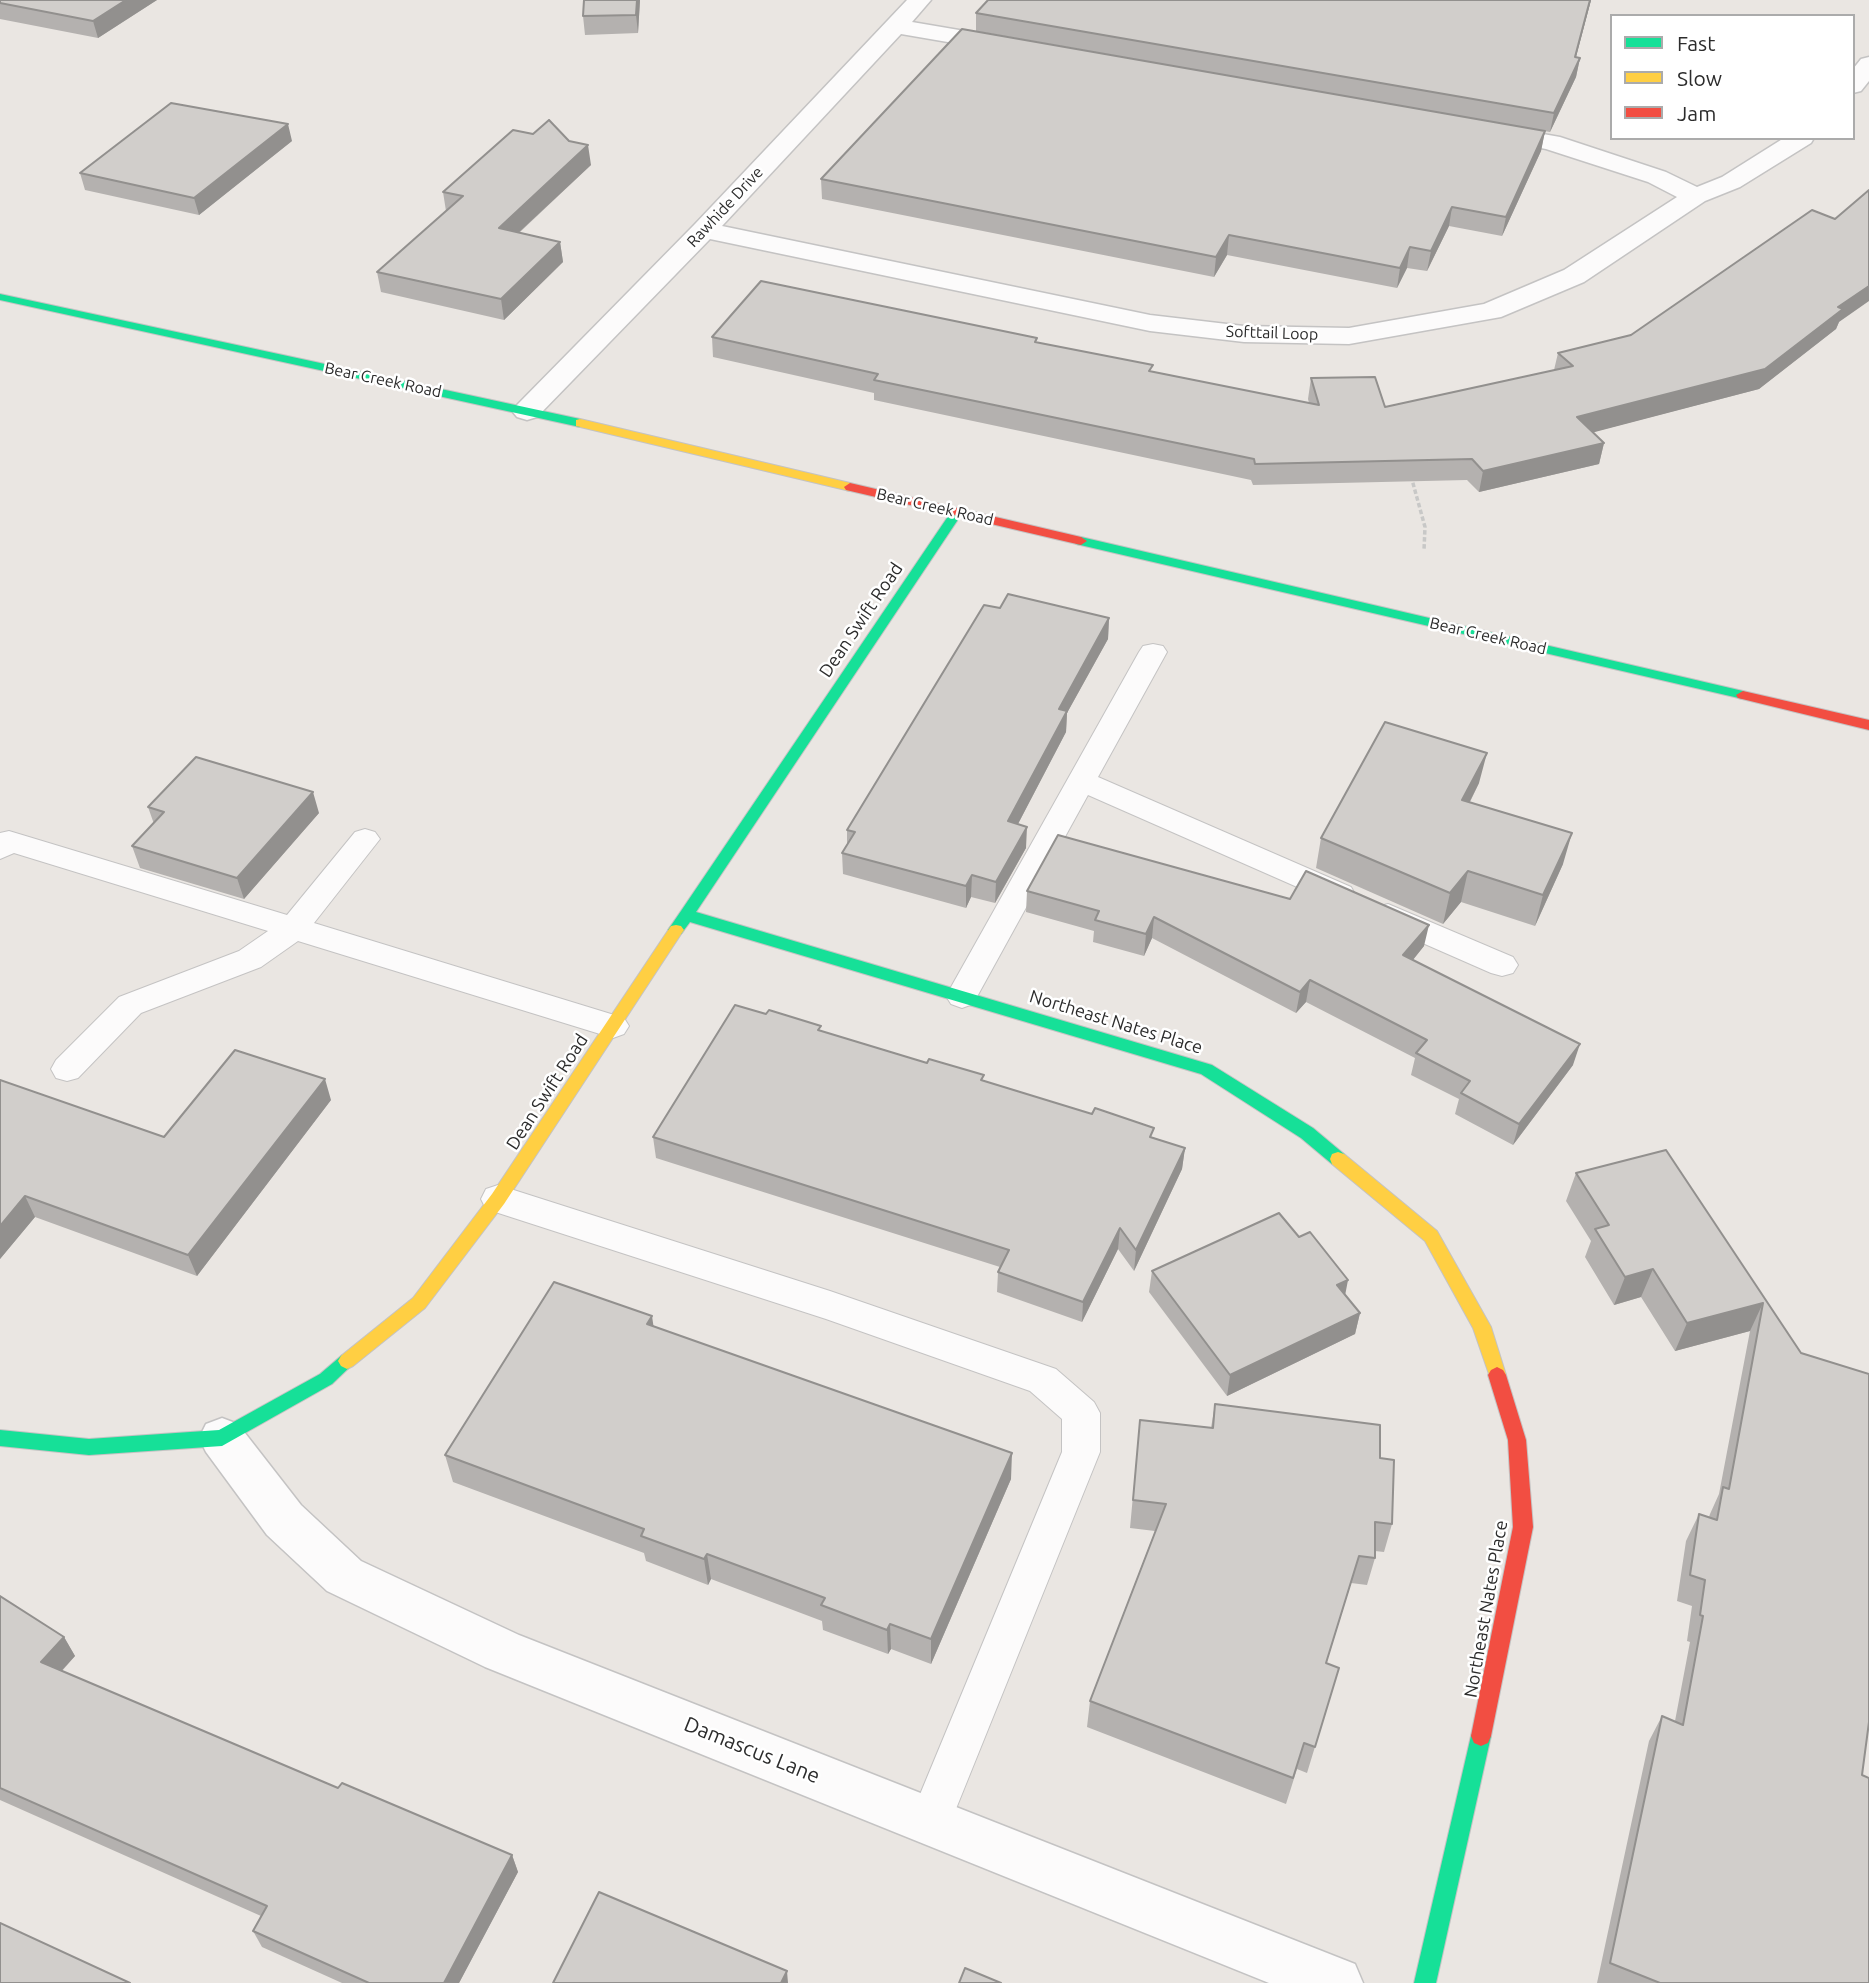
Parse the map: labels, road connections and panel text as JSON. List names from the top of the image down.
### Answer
{
  "streets": {
    "street": [
      "Rawhide Drive",
      "Softtail Loop",
      "Bear Creek Road",
      "Dean Swift Road",
      "Northeast Nates Place",
      "Damascus Lane"
    ]
  },
  "crossings": [
    ["Rawhide Drive", "Softtail Loop"],
    ["Rawhide Drive", "Bear Creek Road"],
    ["Bear Creek Road", "Dean Swift Road"],
    ["Dean Swift Road", "Northeast Nates Place"],
    ["Dean Swift Road", "Damascus Lane"]
  ],
  "legend": ["Fast", "Slow", "Jam"]
}
